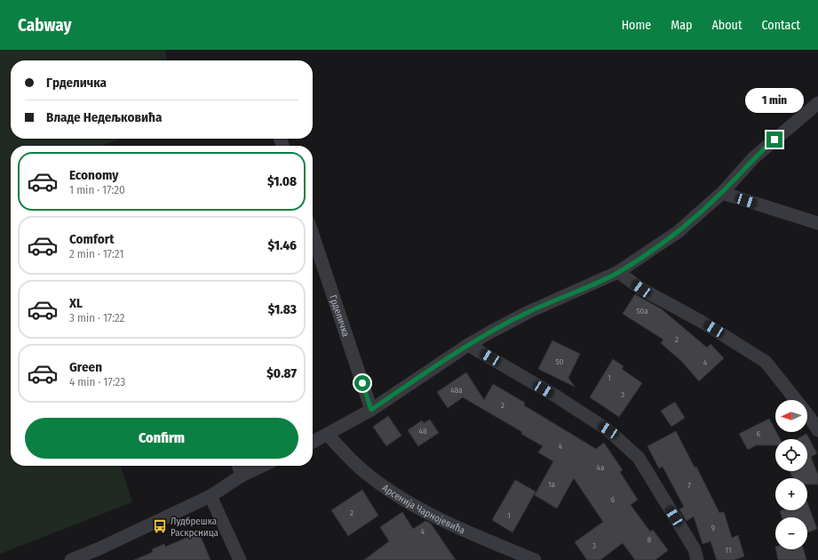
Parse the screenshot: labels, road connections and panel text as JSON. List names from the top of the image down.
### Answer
{
  "streets": {
    "street": ["Грделичка", "Арсенија Чарнојевића"]
  },
  "places": {
    "bus stop": ["Лудбрешка Раскрсница"]
  },
  "house_numbers": [
    "50a",
    "2",
    "50",
    "4",
    "1",
    "48a",
    "3",
    "2",
    "48",
    "6",
    "4",
    "4a",
    "1a",
    "7",
    "6",
    "2",
    "1",
    "9",
    "4",
    "8",
    "3",
    "11"
  ],
  "north": "left",
  "page": {
    "header": "Cabway",
    "nav": [
      "Home",
      "Map",
      "About",
      "Contact"
    ],
    "banner": ["Грделичка", "Владе Недељковића"],
    "bubble": "1 min",
    "list": [
      {
        "name": "Economy",
        "note": "1 min · 17:20",
        "value": "$1.08"
      },
      {
        "name": "Comfort",
        "note": "2 min · 17:21",
        "value": "$1.46"
      },
      {
        "name": "XL",
        "note": "3 min · 17:22",
        "value": "$1.83"
      },
      {
        "name": "Green",
        "note": "4 min · 17:23",
        "value": "$0.87"
      }
    ],
    "map_buttons": ["+", "−"],
    "buttons": "Confirm"
  }
}
